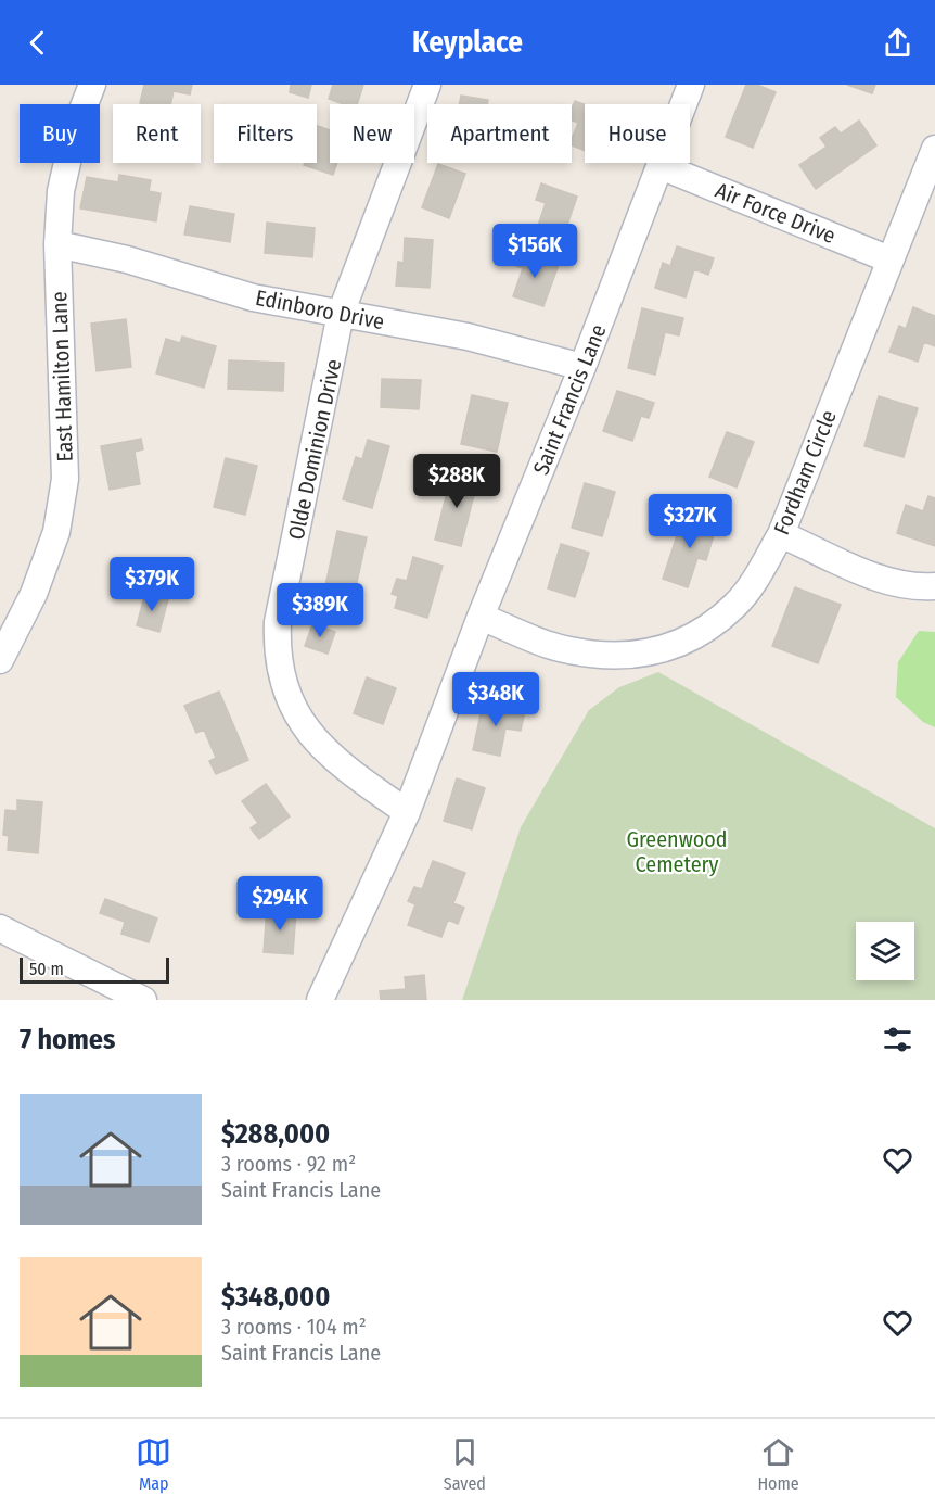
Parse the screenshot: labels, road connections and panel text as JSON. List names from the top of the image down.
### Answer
{
  "streets": {
    "street": [
      "Air Force Drive",
      "Edinboro Drive",
      "East Hamilton Lane",
      "Saint Francis Lane",
      "Olde Dominion Drive",
      "Fordham Circle"
    ]
  },
  "crossings": [
    ["Air Force Drive", "Saint Francis Lane"],
    ["Air Force Drive", "Fordham Circle"],
    ["Edinboro Drive", "East Hamilton Lane"],
    ["Edinboro Drive", "Saint Francis Lane"],
    ["Edinboro Drive", "Olde Dominion Drive"],
    ["Saint Francis Lane", "Olde Dominion Drive"],
    ["Saint Francis Lane", "Fordham Circle"]
  ],
  "parks": ["Greenwood Cemetery"],
  "scale_bar": "50 m",
  "page": {
    "header": "Keyplace",
    "chip": [
      "Buy",
      "Rent",
      "Filters",
      "New",
      "Apartment",
      "House"
    ],
    "price": [
      "$156K",
      "$288K",
      "$327K",
      "$379K",
      "$389K",
      "$348K",
      "$294K"
    ],
    "scale": "50 m",
    "heading": "7 homes",
    "list": [
      {
        "name": "$288,000",
        "note": "3 rooms · 92 m² · Saint Francis Lane"
      },
      {
        "name": "$348,000",
        "note": "3 rooms · 104 m² · Saint Francis Lane"
      }
    ],
    "tabs": ["Map", "Saved", "Home"]
  }
}
